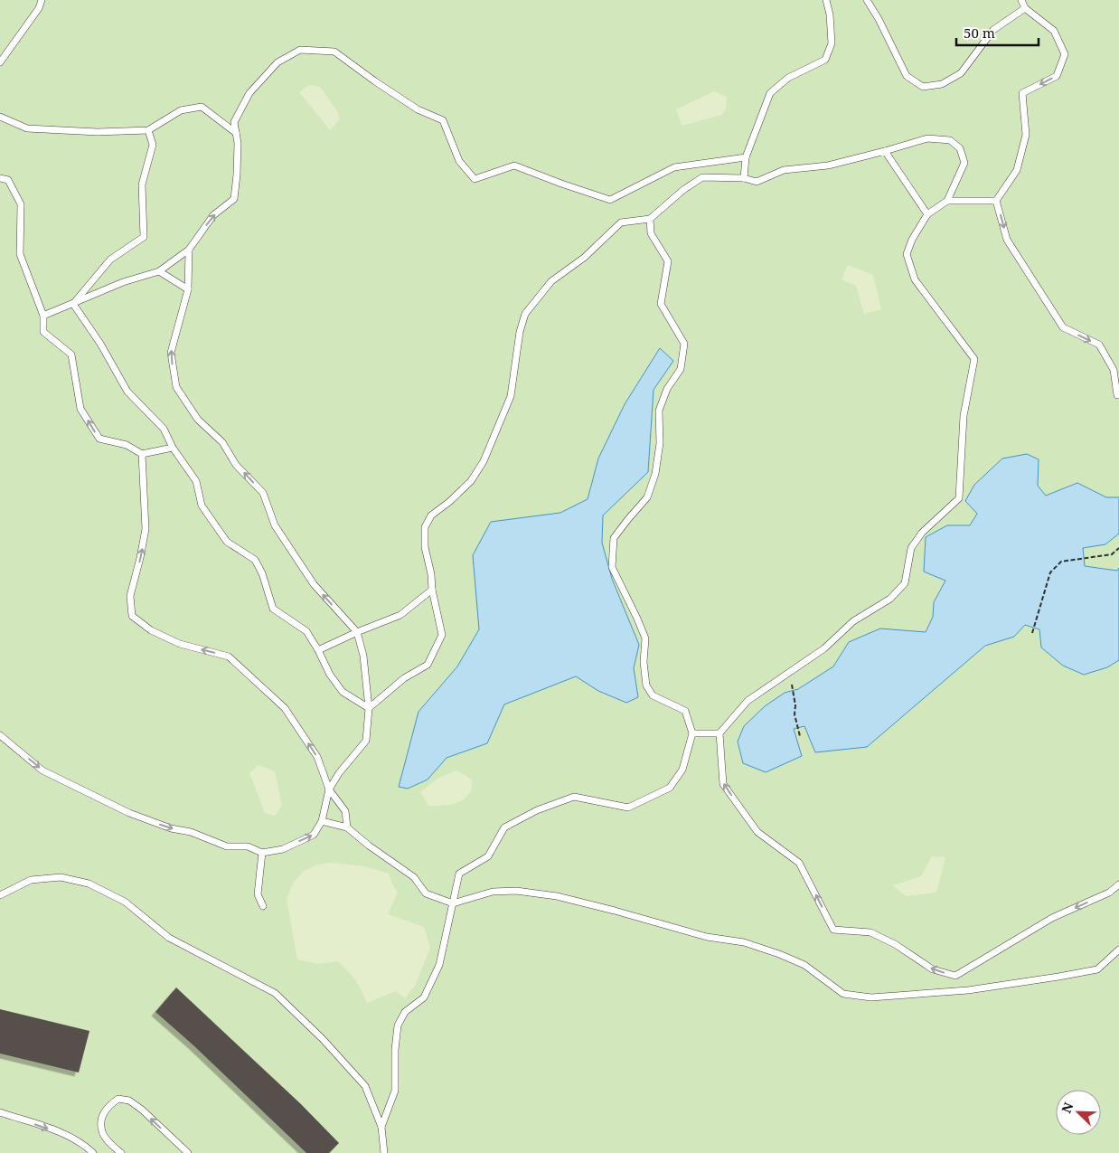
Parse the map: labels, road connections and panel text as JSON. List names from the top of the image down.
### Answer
{
  "scale_bar": "50 m",
  "north": "top left"
}
